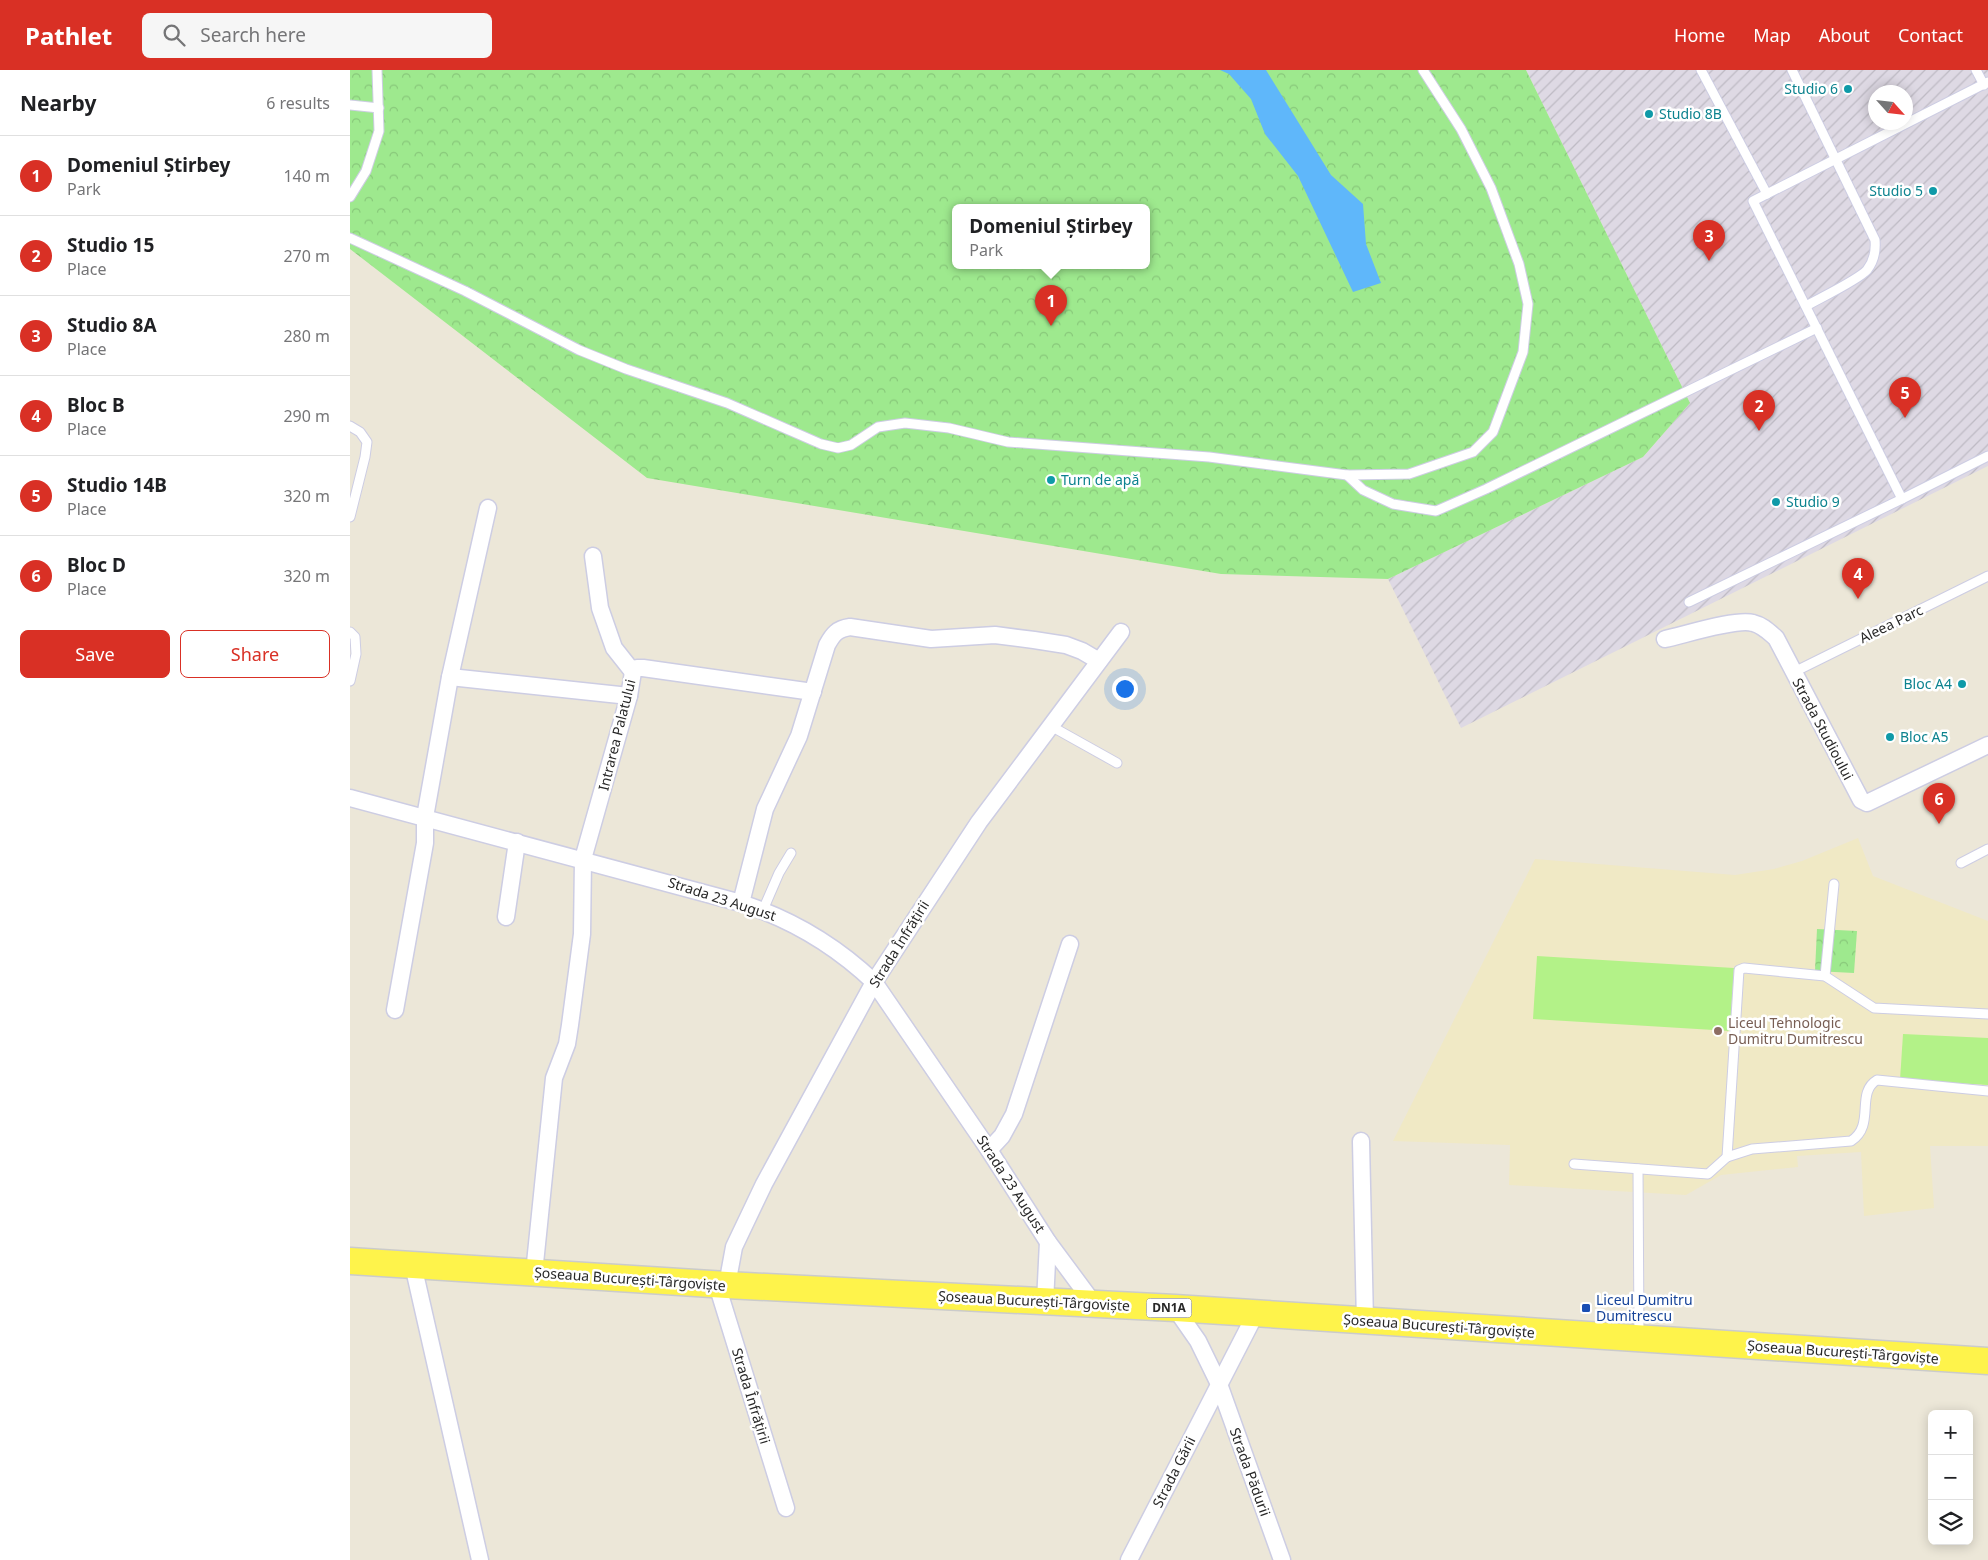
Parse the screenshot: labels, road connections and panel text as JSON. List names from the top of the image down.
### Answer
{
  "streets": {
    "main road": ["Șoseaua București-Târgoviște", "DN1A"],
    "street": [
      "Strada Studioului",
      "Intrarea Palatului",
      "Strada 23 August",
      "Strada Înfrățirii",
      "Strada Gării",
      "Strada Pădurii"
    ],
    "lane": ["Aleea Parc"]
  },
  "crossings": [
    ["Aleea Parc", "Strada Studioului"],
    ["Intrarea Palatului", "Strada 23 August"],
    ["Intrarea Palatului", "Șoseaua București-Târgoviște"],
    ["Strada 23 August", "Strada Înfrățirii"],
    ["Strada 23 August", "Șoseaua București-Târgoviște"],
    ["Strada Înfrățirii", "Șoseaua București-Târgoviște"],
    ["Șoseaua București-Târgoviște", "Strada Gării"],
    ["Șoseaua București-Târgoviște", "Strada Pădurii"],
    ["Strada Gării", "Strada Pădurii"]
  ],
  "places": {
    "other": [
      "Studio 6",
      "Studio 8B",
      "Studio 5",
      "Turn de apă",
      "Studio 9",
      "Bloc A4",
      "Bloc A5",
      "Liceul Tehnologic Dumitru Dumitrescu"
    ],
    "transit": ["Liceul Dumitru Dumitrescu"]
  },
  "north": "bottom right",
  "page": {
    "header": "Pathlet",
    "search": "Search here",
    "nav": [
      "Home",
      "Map",
      "About",
      "Contact"
    ],
    "heading": ["Nearby", "6 results"],
    "list": [
      {
        "mark": "1",
        "name": "Domeniul Știrbey",
        "note": "Park",
        "value": "140 m"
      },
      {
        "mark": "2",
        "name": "Studio 15",
        "note": "Place",
        "value": "270 m"
      },
      {
        "mark": "3",
        "name": "Studio 8A",
        "note": "Place",
        "value": "280 m"
      },
      {
        "mark": "4",
        "name": "Bloc B",
        "note": "Place",
        "value": "290 m"
      },
      {
        "mark": "5",
        "name": "Studio 14B",
        "note": "Place",
        "value": "320 m"
      },
      {
        "mark": "6",
        "name": "Bloc D",
        "note": "Place",
        "value": "320 m"
      }
    ],
    "popup": ["Domeniul Știrbey", "Park"],
    "pins": [
      "3",
      "1",
      "5",
      "2",
      "4",
      "6"
    ],
    "buttons": ["Save", "Share"],
    "map_buttons": ["+", "−"]
  }
}
